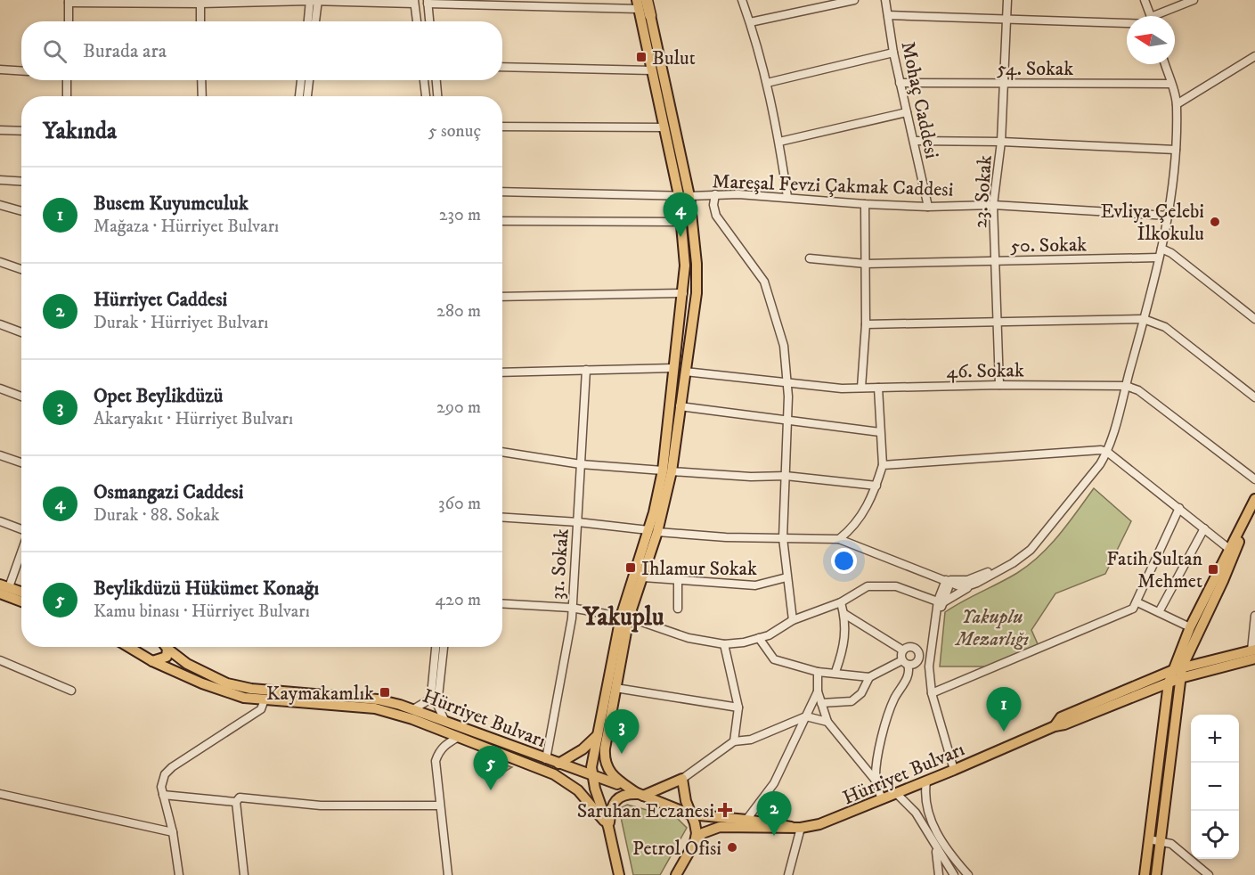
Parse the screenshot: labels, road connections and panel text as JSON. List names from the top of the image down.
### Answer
{
  "streets": {
    "main road": ["Hürriyet Bulvarı"],
    "street": [
      "54. Sokak",
      "Mohaç Caddesi",
      "Mareşal Fevzi Çakmak Caddesi",
      "23. Sokak",
      "50. Sokak",
      "46. Sokak",
      "31. Sokak"
    ]
  },
  "crossings": [
    ["54. Sokak", "Mohaç Caddesi"],
    ["54. Sokak", "23. Sokak"],
    ["Mohaç Caddesi", "Mareşal Fevzi Çakmak Caddesi"],
    ["Mareşal Fevzi Çakmak Caddesi", "23. Sokak"],
    ["23. Sokak", "50. Sokak"],
    ["23. Sokak", "46. Sokak"],
    ["31. Sokak", "Hürriyet Bulvarı"]
  ],
  "districts": ["Yakuplu"],
  "parks": ["Yakuplu Mezarlığı"],
  "places": {
    "transit": [
      "Bulut",
      "Ihlamur Sokak",
      "Fatih Sultan Mehmet",
      "Kaymakamlık"
    ],
    "other": ["Evliya Çelebi İlkokulu", "Petrol Ofisi"],
    "health": ["Saruhan Eczanesi"]
  },
  "north": "left",
  "page": {
    "search": "Burada ara",
    "heading": ["Yakında", "5 sonuç"],
    "list": [
      {
        "mark": "1",
        "name": "Busem Kuyumculuk",
        "note": "Mağaza · Hürriyet Bulvarı",
        "value": "230 m"
      },
      {
        "mark": "2",
        "name": "Hürriyet Caddesi",
        "note": "Durak · Hürriyet Bulvarı",
        "value": "280 m"
      },
      {
        "mark": "3",
        "name": "Opet Beylikdüzü",
        "note": "Akaryakıt · Hürriyet Bulvarı",
        "value": "290 m"
      },
      {
        "mark": "4",
        "name": "Osmangazi Caddesi",
        "note": "Durak · 88. Sokak",
        "value": "360 m"
      },
      {
        "mark": "5",
        "name": "Beylikdüzü Hükümet Konağı",
        "note": "Kamu binası · Hürriyet Bulvarı",
        "value": "420 m"
      }
    ],
    "pins": [
      "4",
      "1",
      "3",
      "5",
      "2"
    ],
    "map_buttons": ["+", "−"]
  }
}
